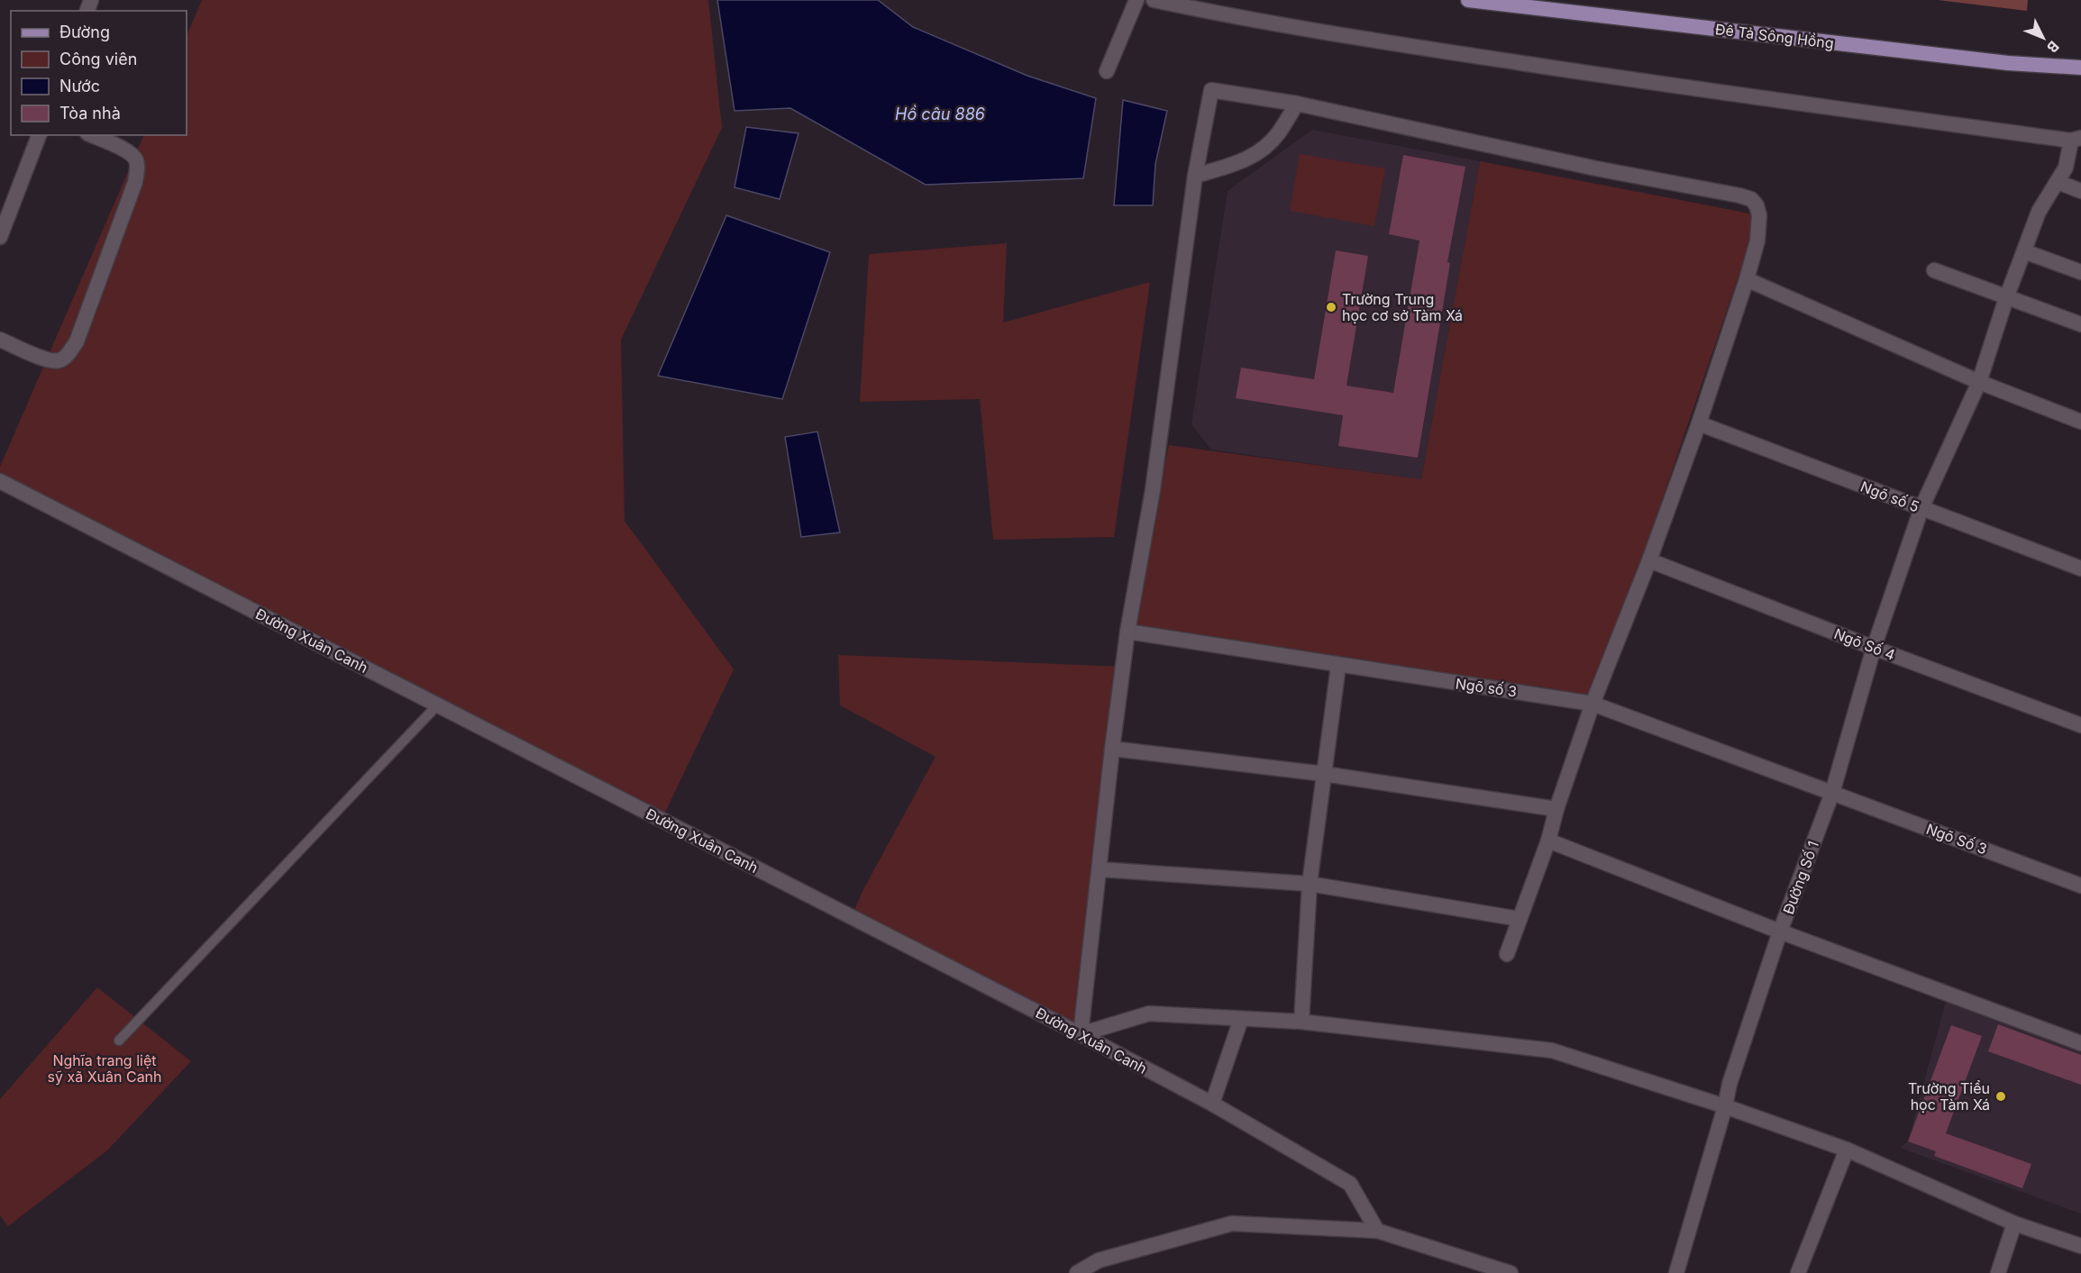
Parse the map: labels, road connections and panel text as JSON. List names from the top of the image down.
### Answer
{
  "streets": {
    "main road": ["Đê Tả Sông Hồng"],
    "street": [
      "Ngõ số 5",
      "Đường Xuân Canh",
      "Ngõ Số 4",
      "Ngõ số 3",
      "Ngõ Số 3",
      "Đường Số 1"
    ]
  },
  "crossings": [
    ["Ngõ số 5", "Đường Số 1"],
    ["Ngõ Số 4", "Đường Số 1"],
    ["Ngõ số 3", "Ngõ Số 3"],
    ["Ngõ số 3", "Đường Số 1"],
    ["Ngõ Số 3", "Đường Số 1"]
  ],
  "water": ["Hồ câu 886"],
  "parks": ["Nghĩa trang liệt sỹ xã Xuân Canh"],
  "places": ["Trường Trung học cơ sở Tàm Xá", "Trường Tiểu học Tàm Xá"],
  "legend": [
    "Đường",
    "Công viên",
    "Nước",
    "Tòa nhà"
  ],
  "north": "bottom right"
}
